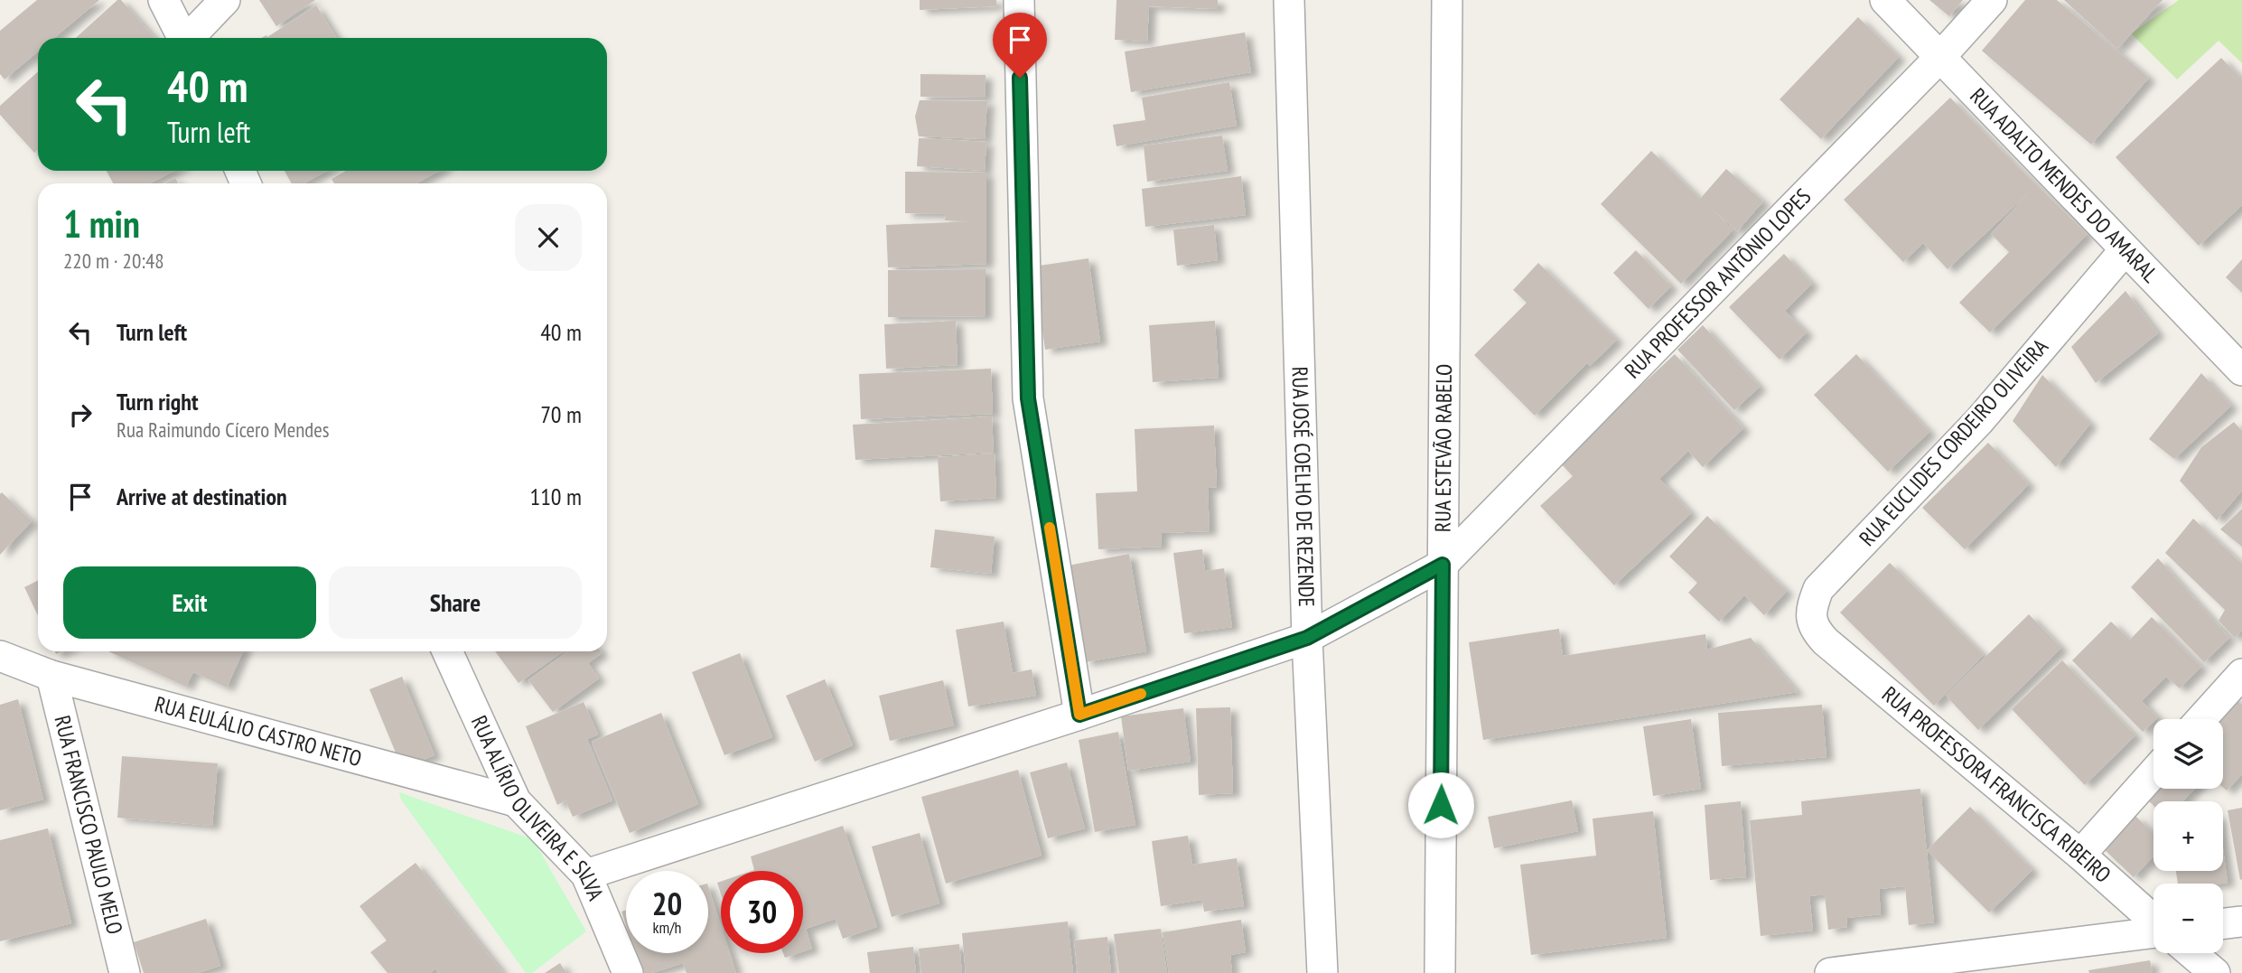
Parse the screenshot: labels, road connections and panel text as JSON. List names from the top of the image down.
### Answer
{
  "streets": {
    "street": [
      "RUA ADALTO MENDES DO AMARAL",
      "RUA PROFESSOR ANTÔNIO LOPES",
      "RUA EUCLIDES CORDEIRO OLIVEIRA",
      "RUA ESTEVÃO RABELO",
      "RUA JOSÉ COELHO DE REZENDE",
      "RUA EULÁLIO CASTRO NETO",
      "RUA PROFESSORA FRANCISCA RIBEIRO",
      "RUA ALÍRIO OLIVEIRA E SILVA",
      "RUA FRANCISCO PAULO MELO"
    ]
  },
  "crossings": [
    ["RUA ADALTO MENDES DO AMARAL", "RUA PROFESSOR ANTÔNIO LOPES"],
    ["RUA ADALTO MENDES DO AMARAL", "RUA EUCLIDES CORDEIRO OLIVEIRA"],
    ["RUA PROFESSOR ANTÔNIO LOPES", "RUA ESTEVÃO RABELO"],
    ["RUA PROFESSOR ANTÔNIO LOPES", "RUA JOSÉ COELHO DE REZENDE"],
    ["RUA PROFESSOR ANTÔNIO LOPES", "RUA ALÍRIO OLIVEIRA E SILVA"],
    ["RUA EUCLIDES CORDEIRO OLIVEIRA", "RUA PROFESSORA FRANCISCA RIBEIRO"],
    ["RUA EULÁLIO CASTRO NETO", "RUA ALÍRIO OLIVEIRA E SILVA"],
    ["RUA EULÁLIO CASTRO NETO", "RUA FRANCISCO PAULO MELO"]
  ],
  "page": {
    "turn": ["40 m", "Turn left"],
    "heading": ["1 min", "220 m · 20:48"],
    "list": [
      {
        "name": "Turn left",
        "value": "40 m"
      },
      {
        "name": "Turn right",
        "note": "Rua Raimundo Cícero Mendes",
        "value": "70 m"
      },
      {
        "name": "Arrive at destination",
        "value": "110 m"
      }
    ],
    "buttons": ["Exit", "Share"],
    "map_buttons": ["+", "−"],
    "speed": "20 km/h",
    "limit": "30"
  }
}
